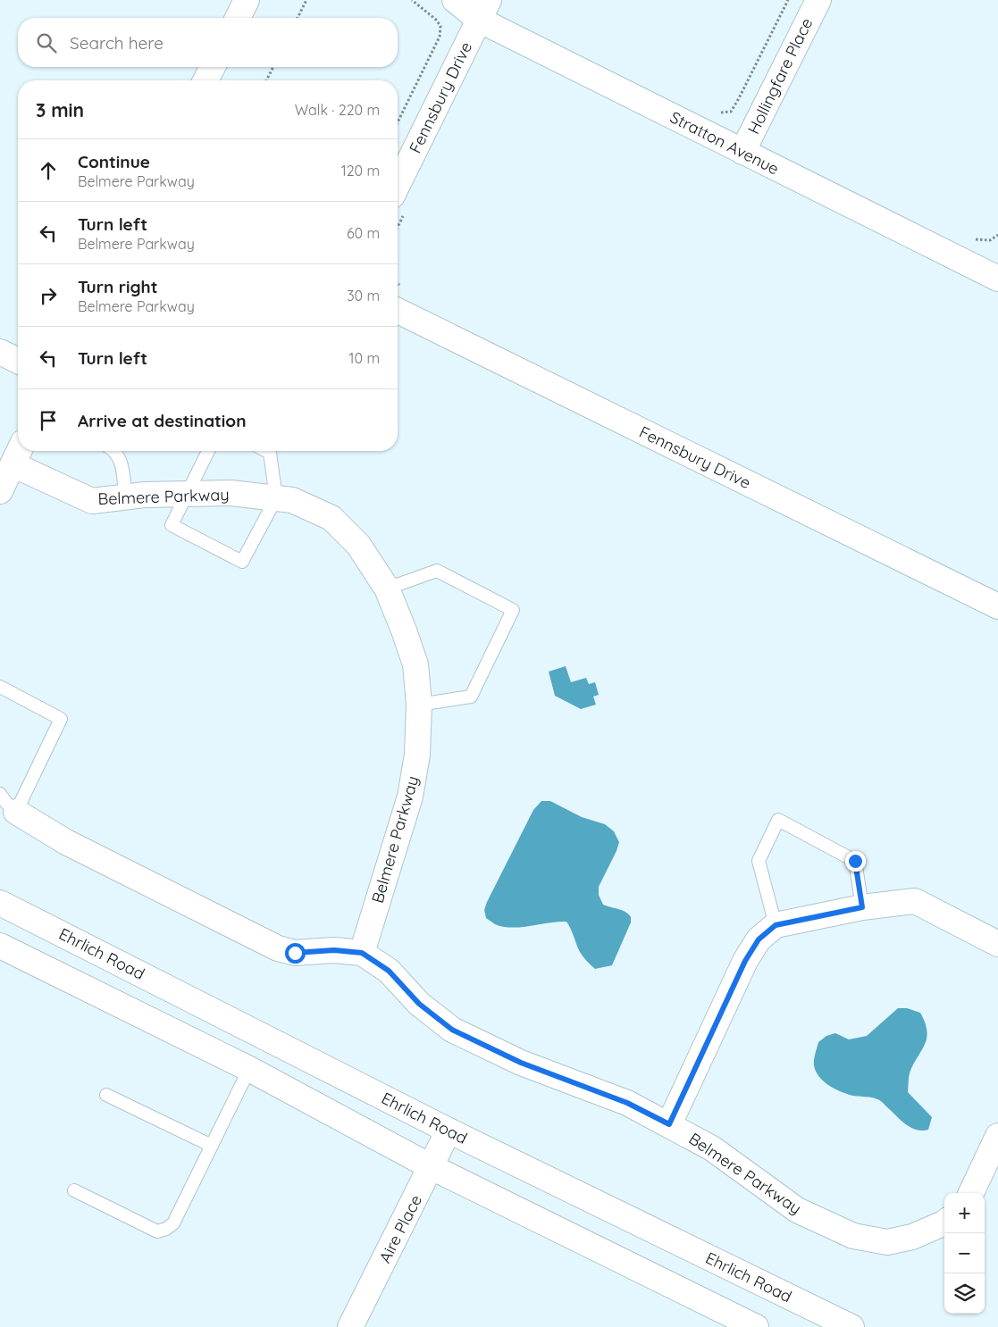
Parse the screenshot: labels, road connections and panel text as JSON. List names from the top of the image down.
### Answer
{
  "streets": {
    "street": [
      "Hollingfare Place",
      "Fennsbury Drive",
      "Stratton Avenue",
      "Belmere Parkway",
      "Ehrlich Road",
      "Aire Place"
    ]
  },
  "crossings": [
    ["Hollingfare Place", "Stratton Avenue"],
    ["Fennsbury Drive", "Stratton Avenue"],
    ["Ehrlich Road", "Aire Place"]
  ],
  "page": {
    "search": "Search here",
    "heading": ["3 min", "Walk · 220 m"],
    "list": [
      ["Continue", "Belmere Parkway", "120 m"],
      ["Turn left", "Belmere Parkway", "60 m"],
      ["Turn right", "Belmere Parkway", "30 m"],
      ["Turn left", "10 m"],
      "Arrive at destination"
    ],
    "map_buttons": ["+", "−"]
  }
}
